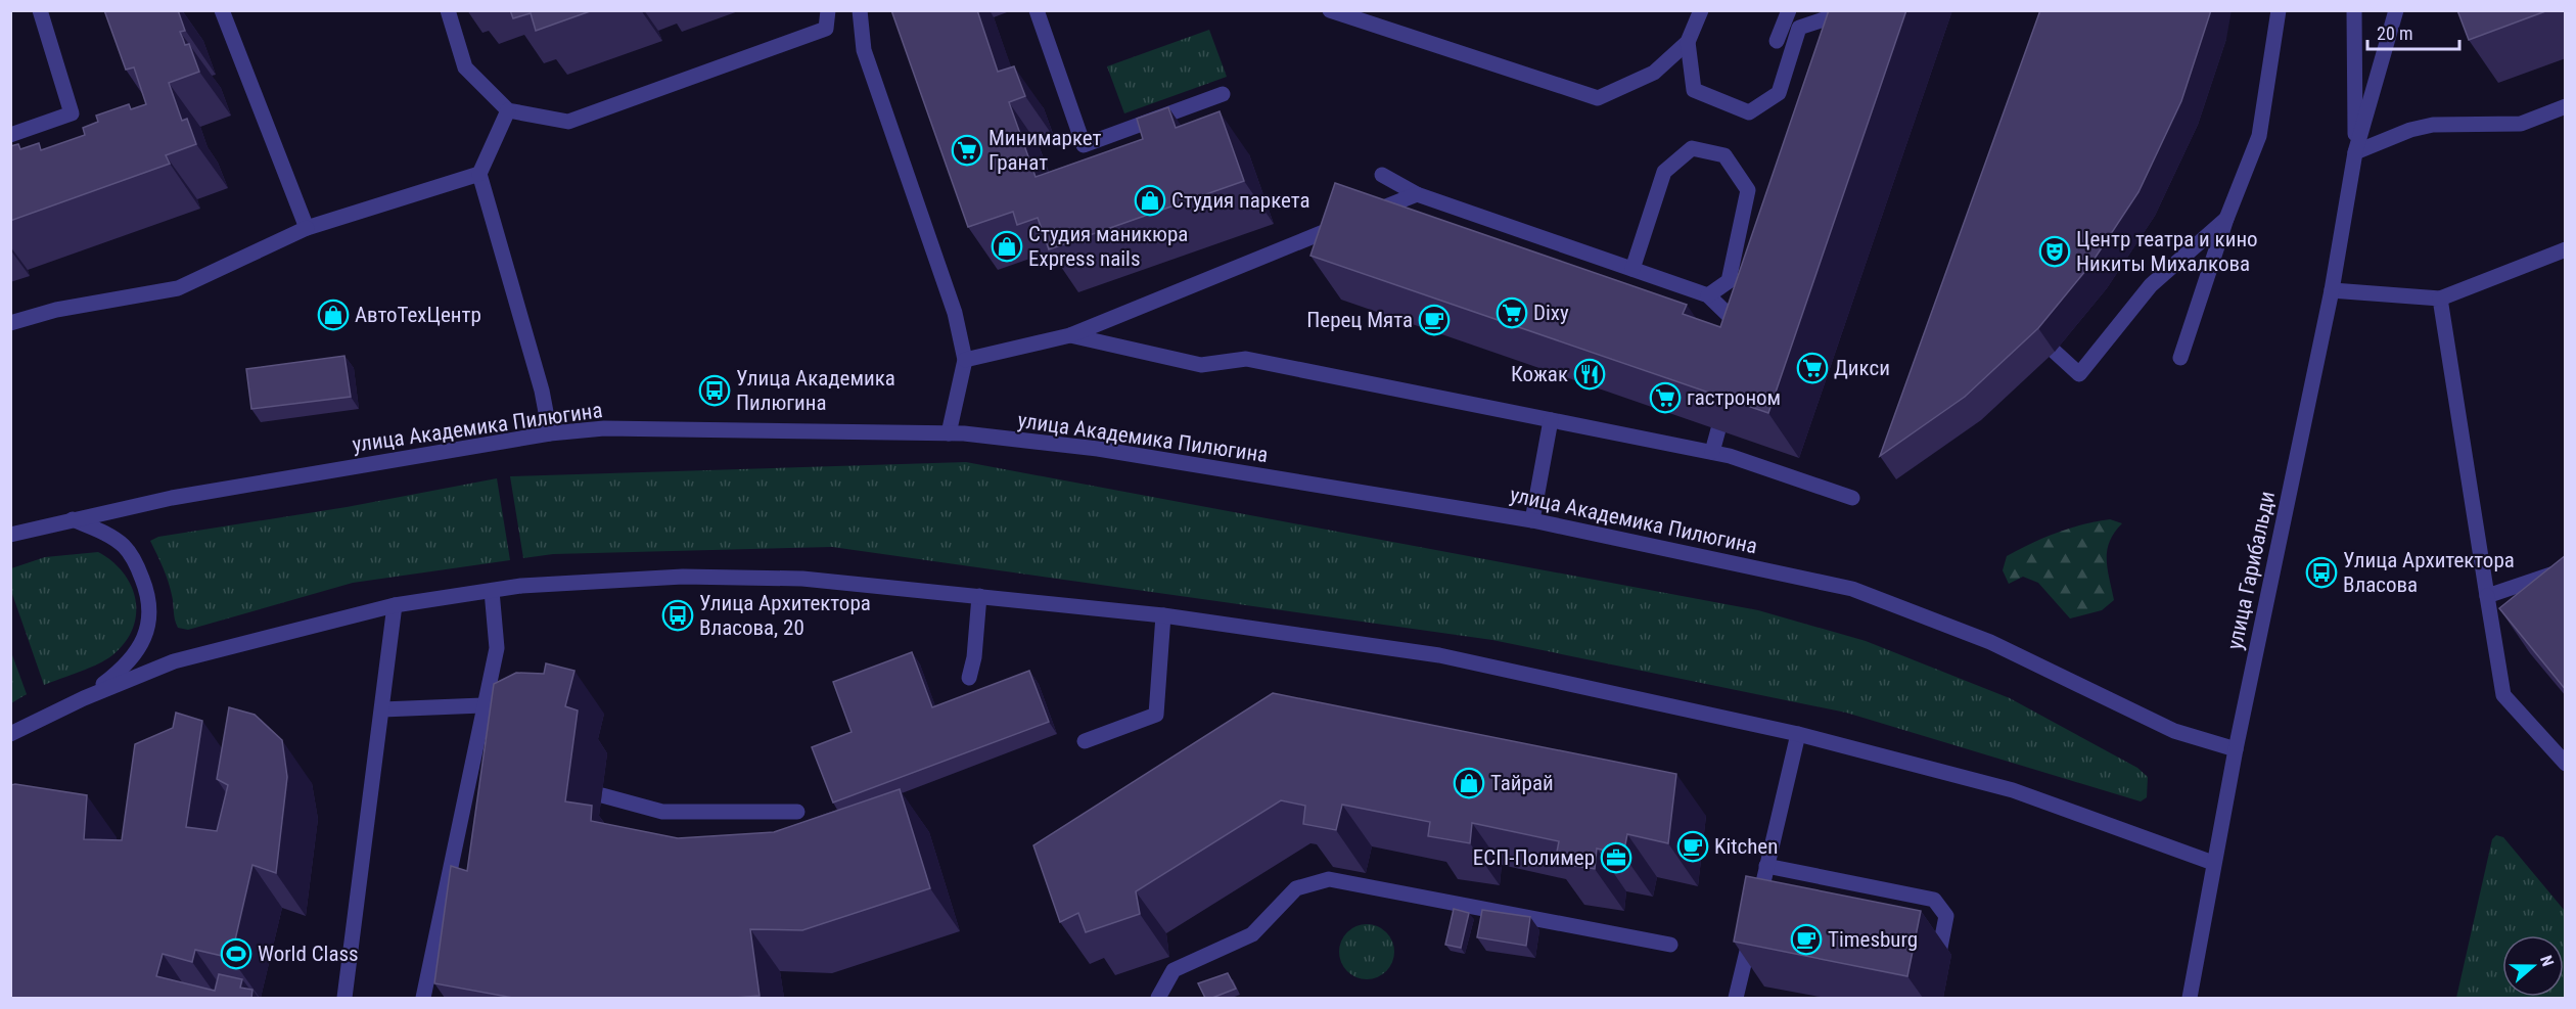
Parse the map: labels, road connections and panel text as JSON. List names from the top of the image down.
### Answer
{
  "streets": {
    "street": ["улица Академика Пилюгина", "улица Гарибальди"]
  },
  "crossings": [
    ["улица Академика Пилюгина", "улица Гарибальди"]
  ],
  "places": {
    "supermarket": [
      "Минимаркет Гранат",
      "Dixy",
      "Дикси",
      "гастроном"
    ],
    "shop": [
      "Студия паркета",
      "Студия маникюра Express nails",
      "АвтоТехЦентр",
      "Тайрай"
    ],
    "theatre": ["Центр театра и кино Никиты Михалкова"],
    "cafe": ["Перец Мята", "Kitchen", "Timesburg"],
    "restaurant": ["Кожак"],
    "bus stop": ["Улица Академика Пилюгина", "Улица Архитектора Власова", "Улица Архитектора Власова, 20"],
    "office": ["ЕСП-Полимер"],
    "sports": ["World Class"]
  },
  "scale_bar": "20 m",
  "north": "right"
}
